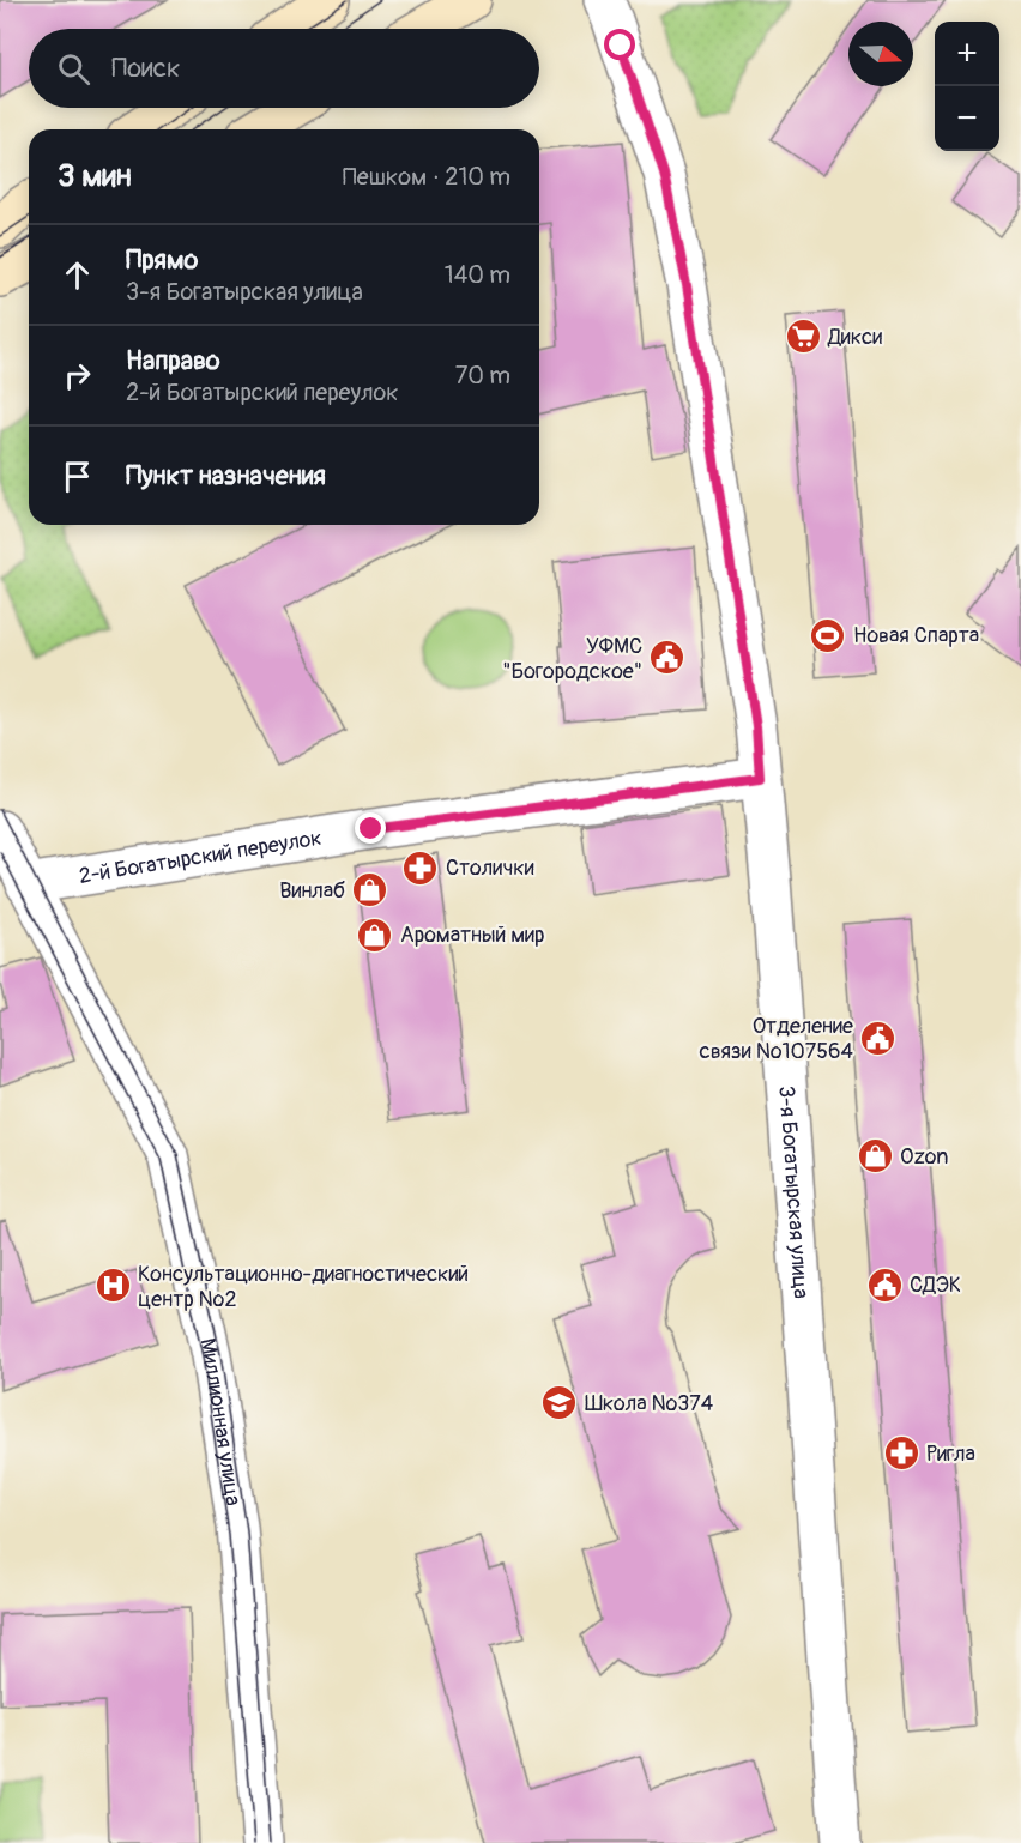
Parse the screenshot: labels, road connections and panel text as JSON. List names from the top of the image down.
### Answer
{
  "streets": {
    "street": ["2-й Богатырский переулок", "3-я Богатырская улица", "Миллионная улица"]
  },
  "crossings": [
    ["2-й Богатырский переулок", "3-я Богатырская улица"],
    ["2-й Богатырский переулок", "Миллионная улица"]
  ],
  "places": {
    "supermarket": ["Дикси"],
    "sports": ["Новая Спарта"],
    "public building": ["УФМС \"Богородское\"", "Отделение связи №107564", "СДЭК"],
    "pharmacy": ["Столички", "Ригла"],
    "shop": ["Винлаб", "Ароматный мир", "Ozon"],
    "hospital": ["Консультационно-диагностический центр №2"],
    "school or university": ["Школа №374"]
  },
  "north": "right",
  "page": {
    "map_buttons": ["+", "−"],
    "search": "Поиск",
    "heading": ["3 мин", "Пешком · 210 m"],
    "list": [
      ["Прямо", "3-я Богатырская улица", "140 m"],
      ["Направо", "2-й Богатырский переулок", "70 m"],
      "Пункт назначения"
    ]
  }
}
